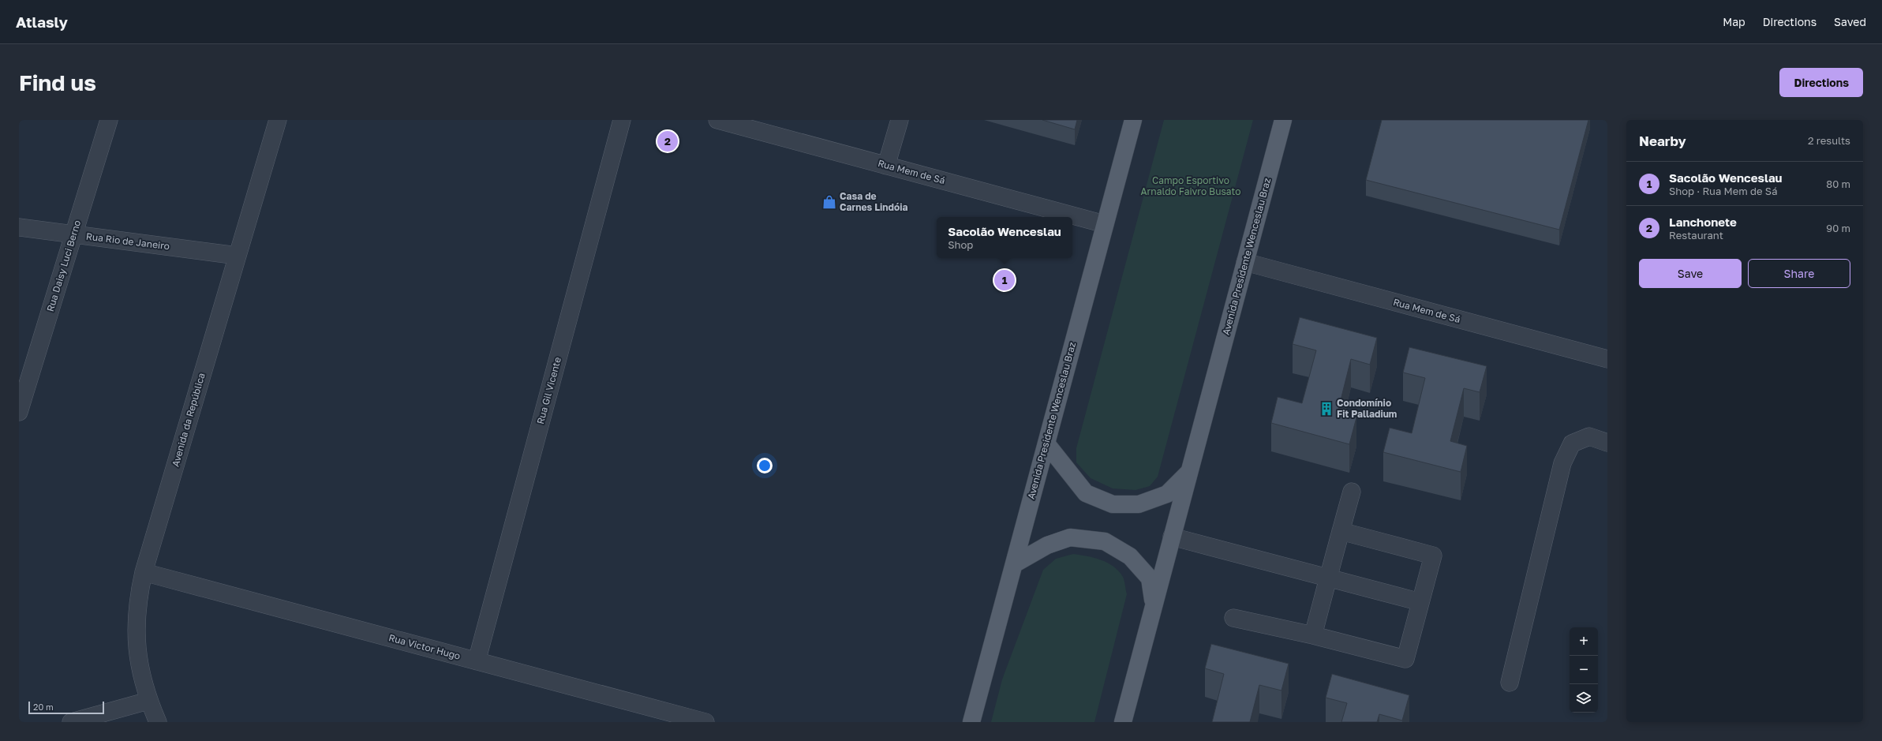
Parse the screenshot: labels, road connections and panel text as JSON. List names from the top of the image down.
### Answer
{
  "streets": {
    "main road": ["Avenida Presidente Wenceslau Braz"],
    "street": [
      "Rua Mem de Sá",
      "Rua Rio de Janeiro",
      "Rua Daisy Luci Berno",
      "Rua Gil Vicente",
      "Avenida da República",
      "Rua Victor Hugo"
    ]
  },
  "crossings": [
    ["Rua Mem de Sá", "Avenida Presidente Wenceslau Braz"],
    ["Rua Rio de Janeiro", "Rua Daisy Luci Berno"],
    ["Rua Rio de Janeiro", "Avenida da República"],
    ["Rua Gil Vicente", "Rua Victor Hugo"],
    ["Avenida da República", "Rua Victor Hugo"]
  ],
  "parks": ["Campo Esportivo Arnaldo Faivro Busato"],
  "places": {
    "shop": ["Casa de Carnes Lindóia"],
    "building": ["Condomínio Fit Palladium"]
  },
  "scale_bar": "20 m",
  "page": {
    "header": "Atlasly",
    "nav": ["Map", "Directions", "Saved"],
    "buttons": [
      "Directions",
      ["Save", "Share"]
    ],
    "title": "Find us",
    "heading": ["Nearby", "2 results"],
    "pins": ["2", "1"],
    "list": [
      {
        "mark": "1",
        "name": "Sacolão Wenceslau",
        "note": "Shop · Rua Mem de Sá",
        "value": "80 m"
      },
      {
        "mark": "2",
        "name": "Lanchonete",
        "note": "Restaurant",
        "value": "90 m"
      }
    ],
    "popup": ["Sacolão Wenceslau", "Shop"],
    "map_buttons": ["+", "−"],
    "scale": "20 m"
  }
}
